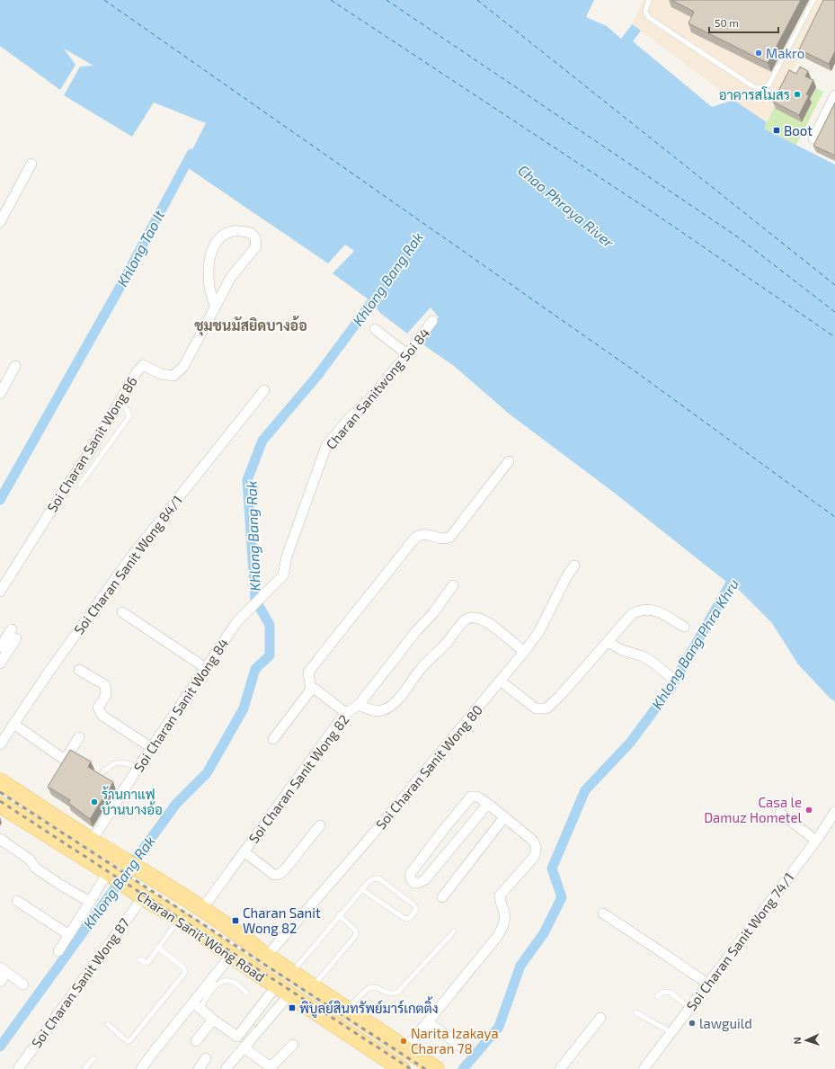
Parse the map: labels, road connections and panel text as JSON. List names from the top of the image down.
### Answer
{
  "streets": {
    "main road": ["Charan Sanit Wong Road"],
    "street": [
      "Charan Sanitwong Soi 84",
      "Soi Charan Sanit Wong 86",
      "Soi Charan Sanit Wong 84/1",
      "Soi Charan Sanit Wong 84",
      "Soi Charan Sanit Wong 80",
      "Soi Charan Sanit Wong 82",
      "Soi Charan Sanit Wong 74/1",
      "Soi Charan Sanit Wong 87"
    ]
  },
  "crossings": [
    ["Charan Sanitwong Soi 84", "Soi Charan Sanit Wong 84"],
    ["Soi Charan Sanit Wong 84", "Charan Sanit Wong Road"],
    ["Soi Charan Sanit Wong 80", "Charan Sanit Wong Road"],
    ["Soi Charan Sanit Wong 82", "Charan Sanit Wong Road"],
    ["Charan Sanit Wong Road", "Soi Charan Sanit Wong 87"]
  ],
  "districts": ["ชุมชนมัสยิดบางอ้อ"],
  "water": [
    "Chao Phraya River",
    "Khlong Tao It",
    "Khlong Bang Rak",
    "Khlong Bang Phra Khru"
  ],
  "places": {
    "other": [
      "Makro",
      "อาคารสโมสร",
      "ร้านกาแฟ บ้านบางอ้อ",
      "Casa le Damuz Hometel",
      "lawguild",
      "Narita Izakaya Charan 78"
    ],
    "transit": ["Boot", "Charan Sanit Wong 82", "พิบูลย์สินทรัพย์มาร์เกตติ้ง"]
  },
  "scale_bar": "50 m",
  "north": "left"
}
